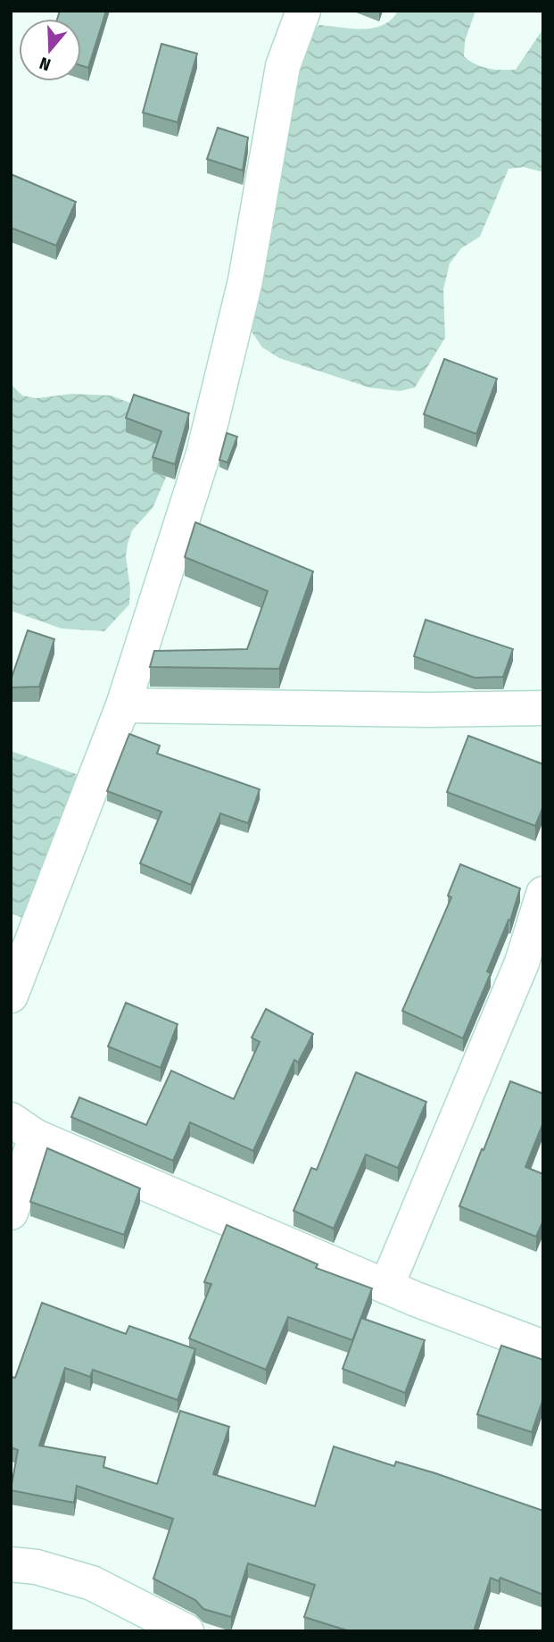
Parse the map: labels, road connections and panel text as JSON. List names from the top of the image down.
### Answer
{
  "north": "bottom"
}
